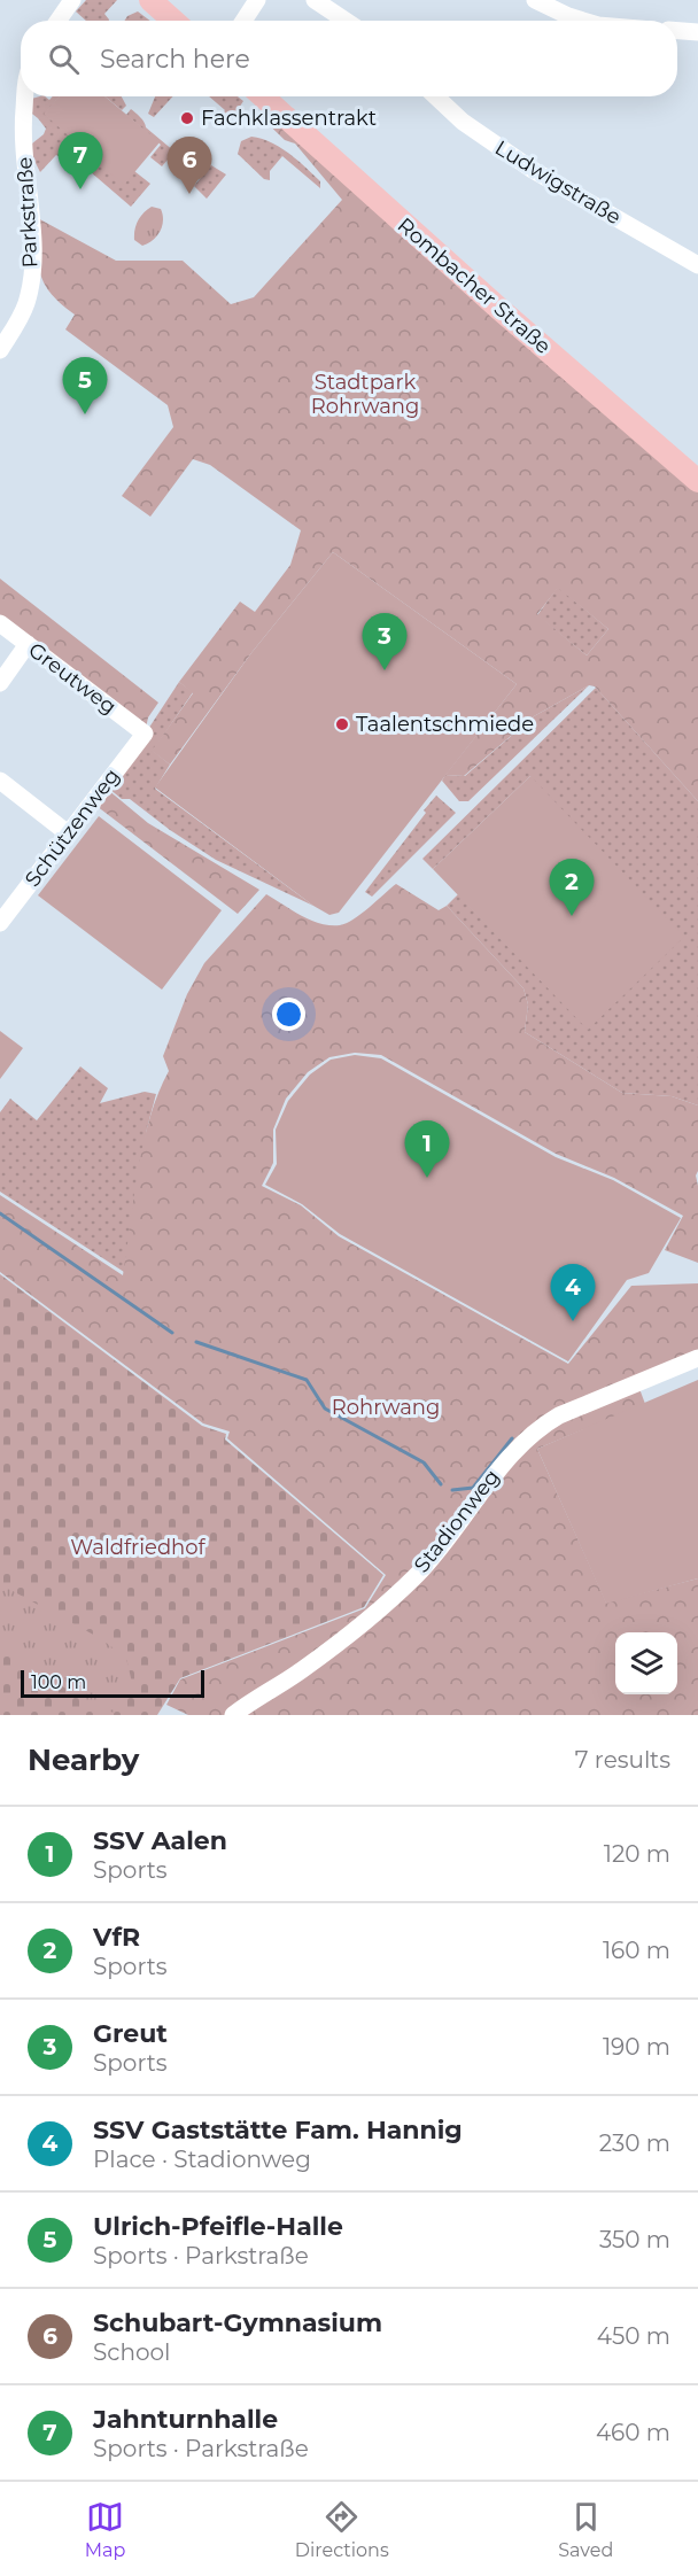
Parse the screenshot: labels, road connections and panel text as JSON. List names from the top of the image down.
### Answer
{
  "streets": {
    "main road": ["Rombacher Straße"],
    "street": [
      "Ludwigstraße",
      "Parkstraße",
      "Greutweg",
      "Schützenweg",
      "Stadionweg"
    ]
  },
  "crossings": [
    ["Greutweg", "Schützenweg"]
  ],
  "parks": ["Stadtpark Rohrwang", "Rohrwang", "Waldfriedhof"],
  "places": ["Fachklassentrakt", "Taalentschmiede"],
  "scale_bar": "100 m",
  "page": {
    "search": "Search here",
    "pins": [
      "7",
      "6",
      "5",
      "3",
      "2",
      "1",
      "4"
    ],
    "scale": "100 m",
    "heading": ["Nearby", "7 results"],
    "list": [
      {
        "mark": "1",
        "name": "SSV Aalen",
        "note": "Sports",
        "value": "120 m"
      },
      {
        "mark": "2",
        "name": "VfR",
        "note": "Sports",
        "value": "160 m"
      },
      {
        "mark": "3",
        "name": "Greut",
        "note": "Sports",
        "value": "190 m"
      },
      {
        "mark": "4",
        "name": "SSV Gaststätte Fam. Hannig",
        "note": "Place · Stadionweg",
        "value": "230 m"
      },
      {
        "mark": "5",
        "name": "Ulrich-Pfeifle-Halle",
        "note": "Sports · Parkstraße",
        "value": "350 m"
      },
      {
        "mark": "6",
        "name": "Schubart-Gymnasium",
        "note": "School",
        "value": "450 m"
      },
      {
        "mark": "7",
        "name": "Jahnturnhalle",
        "note": "Sports · Parkstraße",
        "value": "460 m"
      }
    ],
    "nav": ["Map", "Directions", "Saved"]
  }
}
